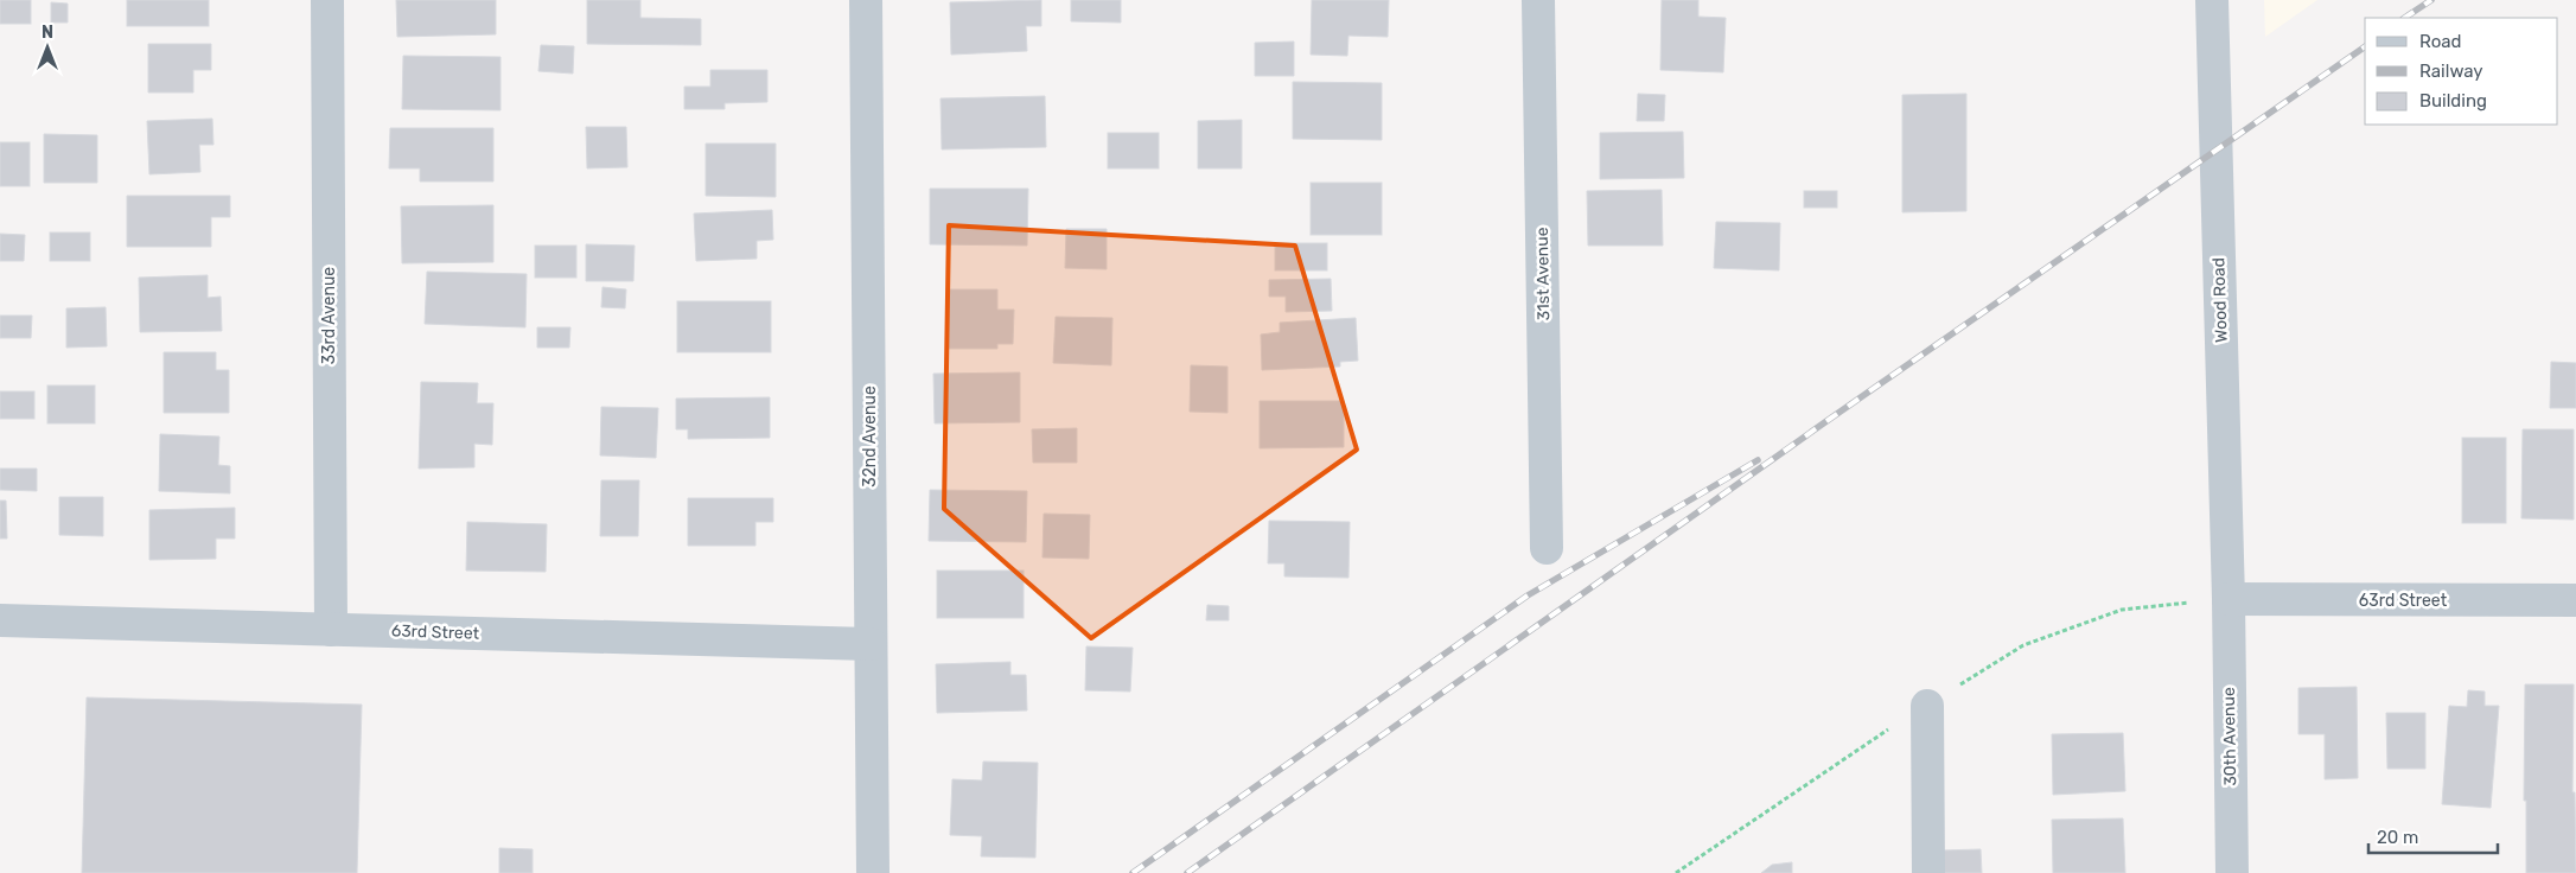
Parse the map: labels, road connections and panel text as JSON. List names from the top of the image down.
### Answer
{
  "streets": {
    "street": [
      "31st Avenue",
      "Wood Road",
      "33rd Avenue",
      "32nd Avenue",
      "63rd Street",
      "30th Avenue"
    ]
  },
  "crossings": [
    ["Wood Road", "63rd Street"],
    ["Wood Road", "30th Avenue"],
    ["33rd Avenue", "63rd Street"],
    ["32nd Avenue", "63rd Street"],
    ["63rd Street", "30th Avenue"]
  ],
  "legend": ["Road", "Railway", "Building"],
  "scale_bar": "20 m",
  "north": "top"
}
